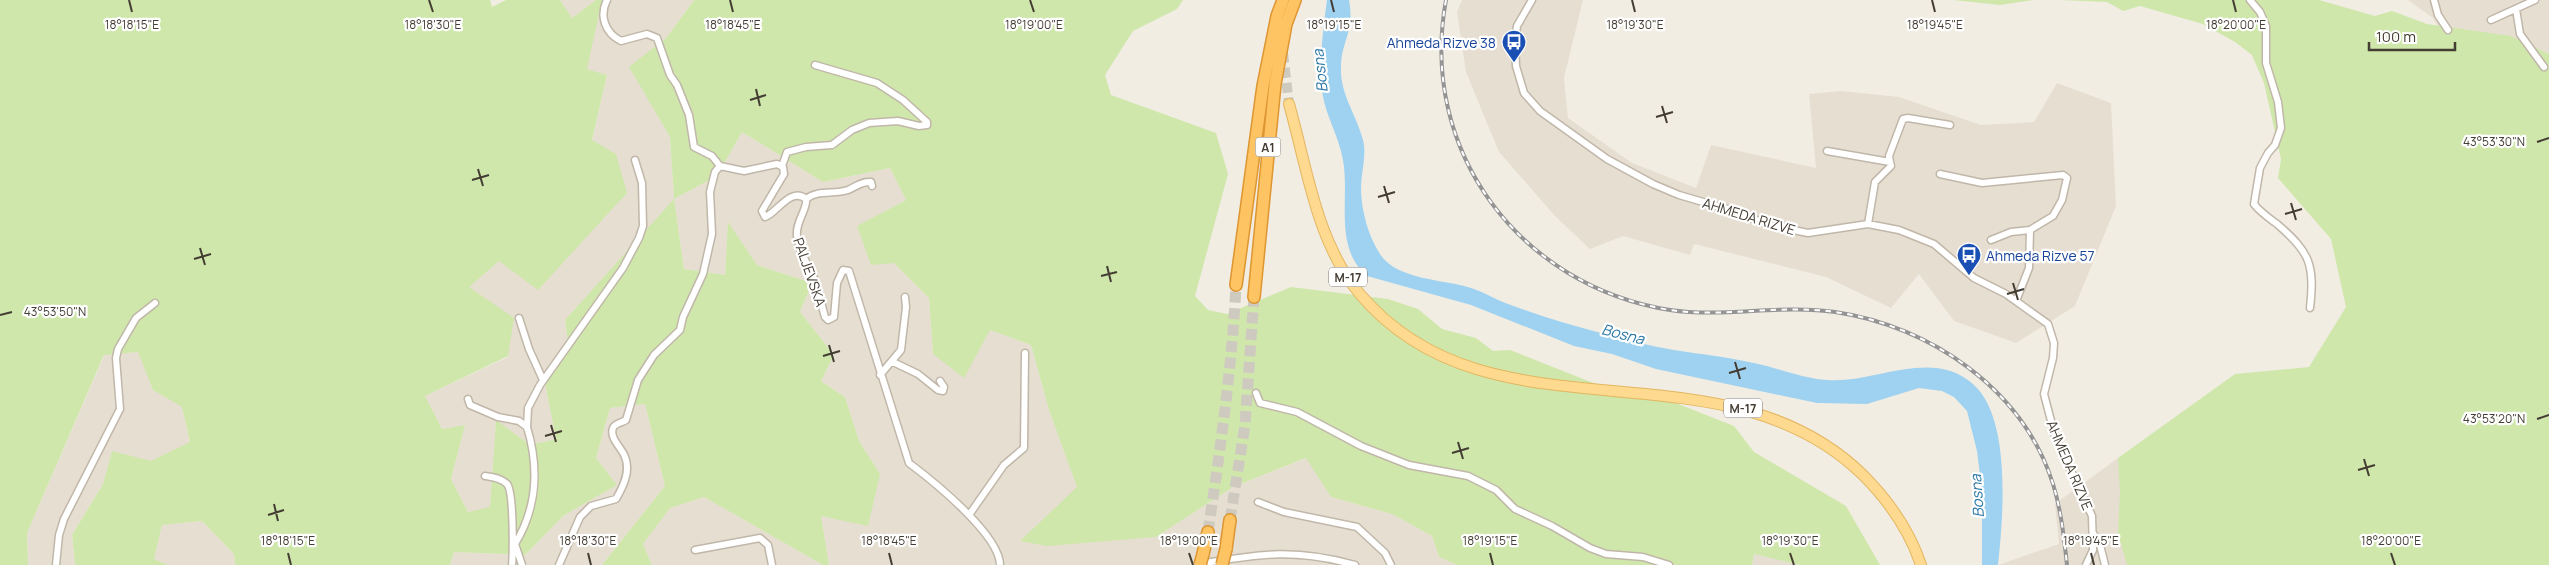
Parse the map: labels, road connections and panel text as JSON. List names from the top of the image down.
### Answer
{
  "streets": {
    "highway": ["A1"],
    "main road": ["M-17"],
    "street": ["AHMEDA RIZVE", "PALJEVSKA"]
  },
  "water": ["Bosna"],
  "places": {
    "bus stop": ["Ahmeda Rizve 38", "Ahmeda Rizve 57"]
  },
  "scale_bar": "100 m",
  "coordinates": [
    "18°18'15\"E",
    "18°18'30\"E",
    "18°18'45\"E",
    "18°19'00\"E",
    "18°19'15\"E",
    "18°19'30\"E",
    "18°19'45\"E",
    "18°20'00\"E",
    "43°53'30\"N",
    "43°53'50\"N",
    "43°53'20\"N"
  ]
}
